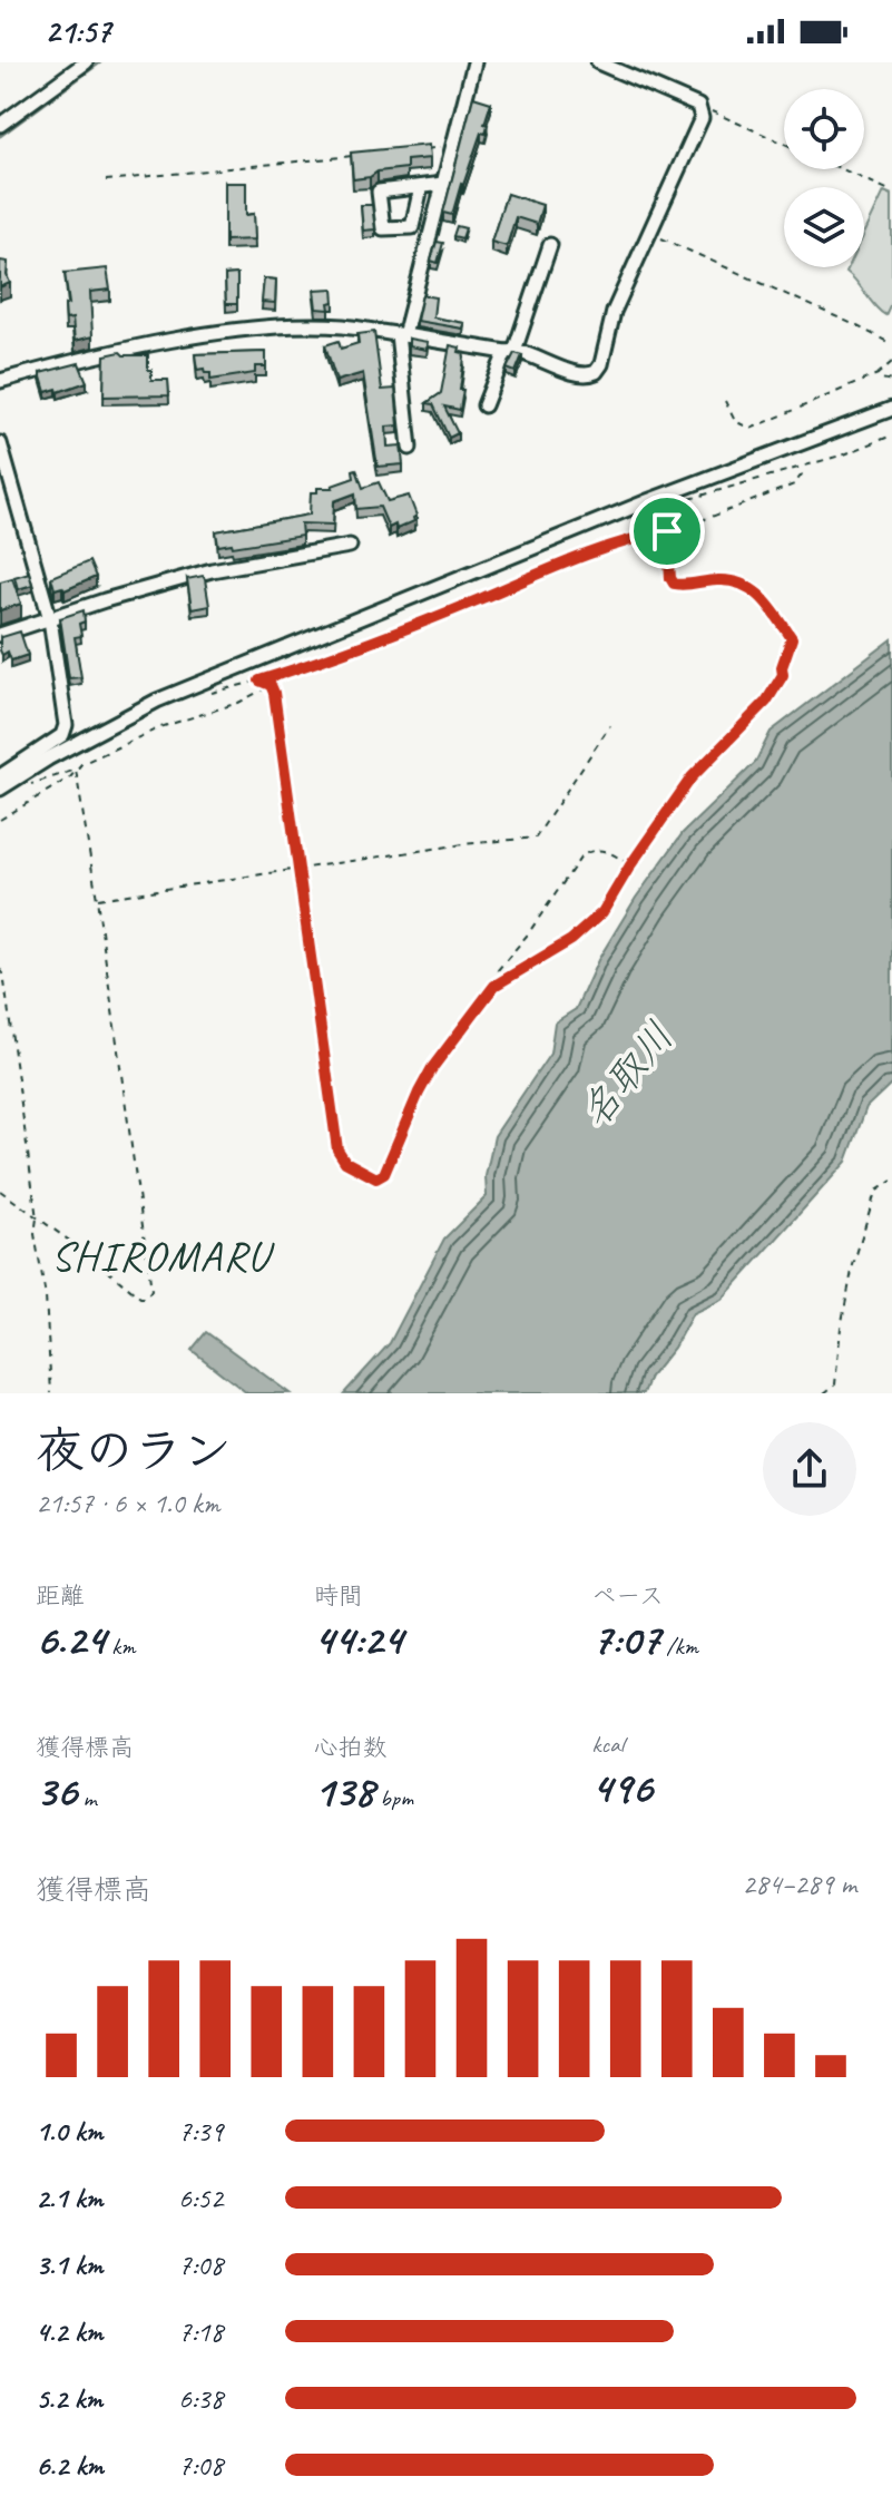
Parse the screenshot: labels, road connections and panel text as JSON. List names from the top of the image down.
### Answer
{
  "districts": ["SHIROMARU"],
  "water": ["名取川"],
  "page": {
    "status": "21:57",
    "heading": ["夜のラン", "21:57 · 6 × 1.0 km"],
    "stats": [
      ["距離", "6.24 km"],
      ["時間", "44:24"],
      ["ペース", "7:07 /km"],
      ["獲得標高", "36 m"],
      ["心拍数", "138 bpm"],
      ["kcal", "496"]
    ],
    "chart": ["獲得標高", "284–289 m"],
    "list": [
      {
        "name": "1.0 km",
        "note": "7:39"
      },
      {
        "name": "2.1 km",
        "note": "6:52"
      },
      {
        "name": "3.1 km",
        "note": "7:08"
      },
      {
        "name": "4.2 km",
        "note": "7:18"
      },
      {
        "name": "5.2 km",
        "note": "6:38"
      },
      {
        "name": "6.2 km",
        "note": "7:08"
      }
    ]
  }
}
